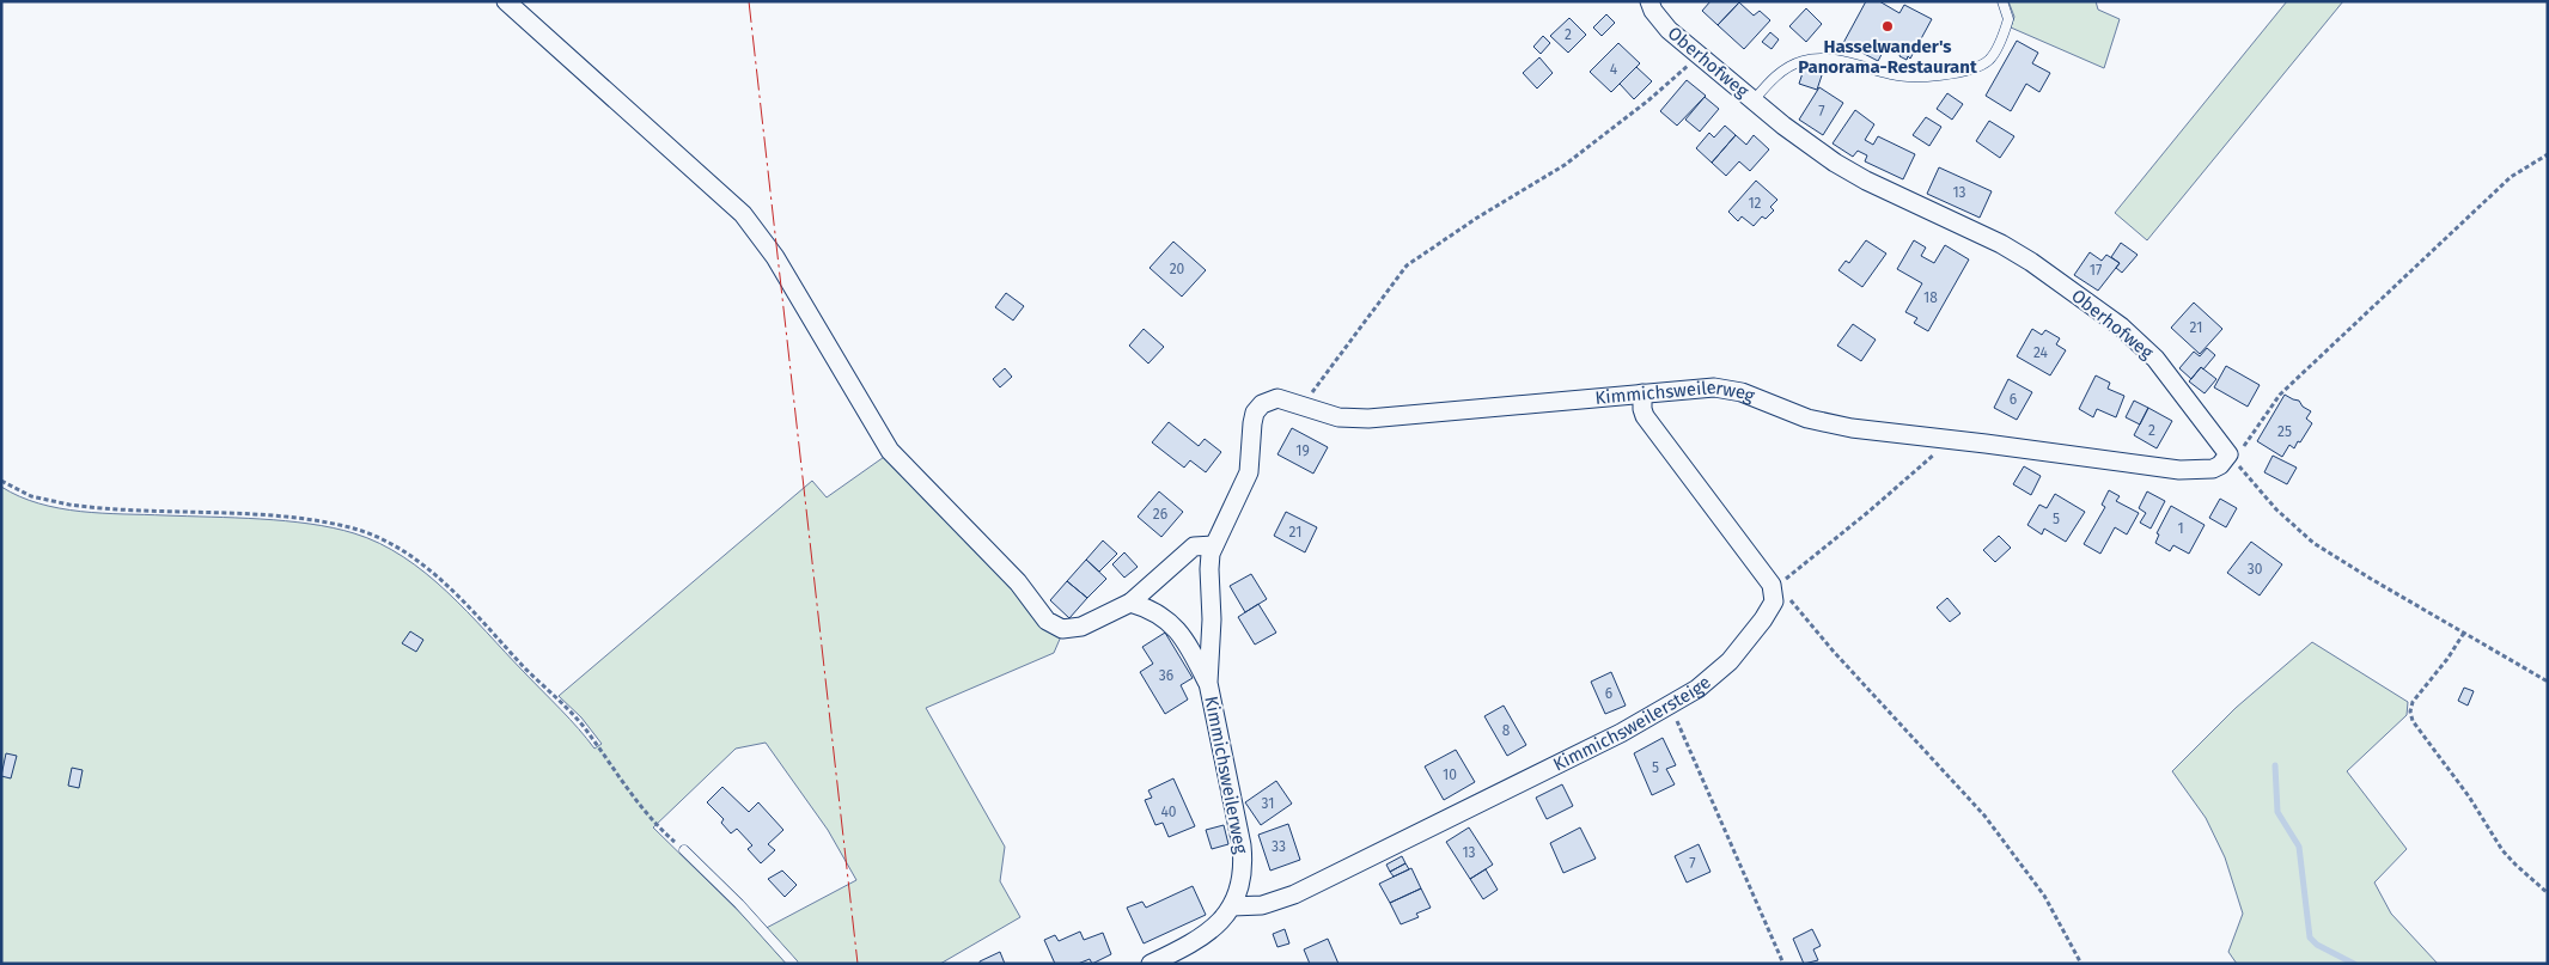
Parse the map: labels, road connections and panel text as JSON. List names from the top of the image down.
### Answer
{
  "streets": {
    "street": ["Oberhofweg", "Kimmichsweilerweg", "Kimmichsweilersteige"]
  },
  "crossings": [
    ["Oberhofweg", "Kimmichsweilerweg"],
    ["Kimmichsweilerweg", "Kimmichsweilersteige"]
  ],
  "places": ["Hasselwander's Panorama-Restaurant"],
  "house_numbers": [
    "2",
    "4",
    "7",
    "13",
    "12",
    "20",
    "17",
    "18",
    "21",
    "24",
    "6",
    "2",
    "25",
    "19",
    "26",
    "5",
    "1",
    "21",
    "30",
    "36",
    "6",
    "8",
    "5",
    "10",
    "31",
    "40",
    "33",
    "13",
    "7"
  ]
}
